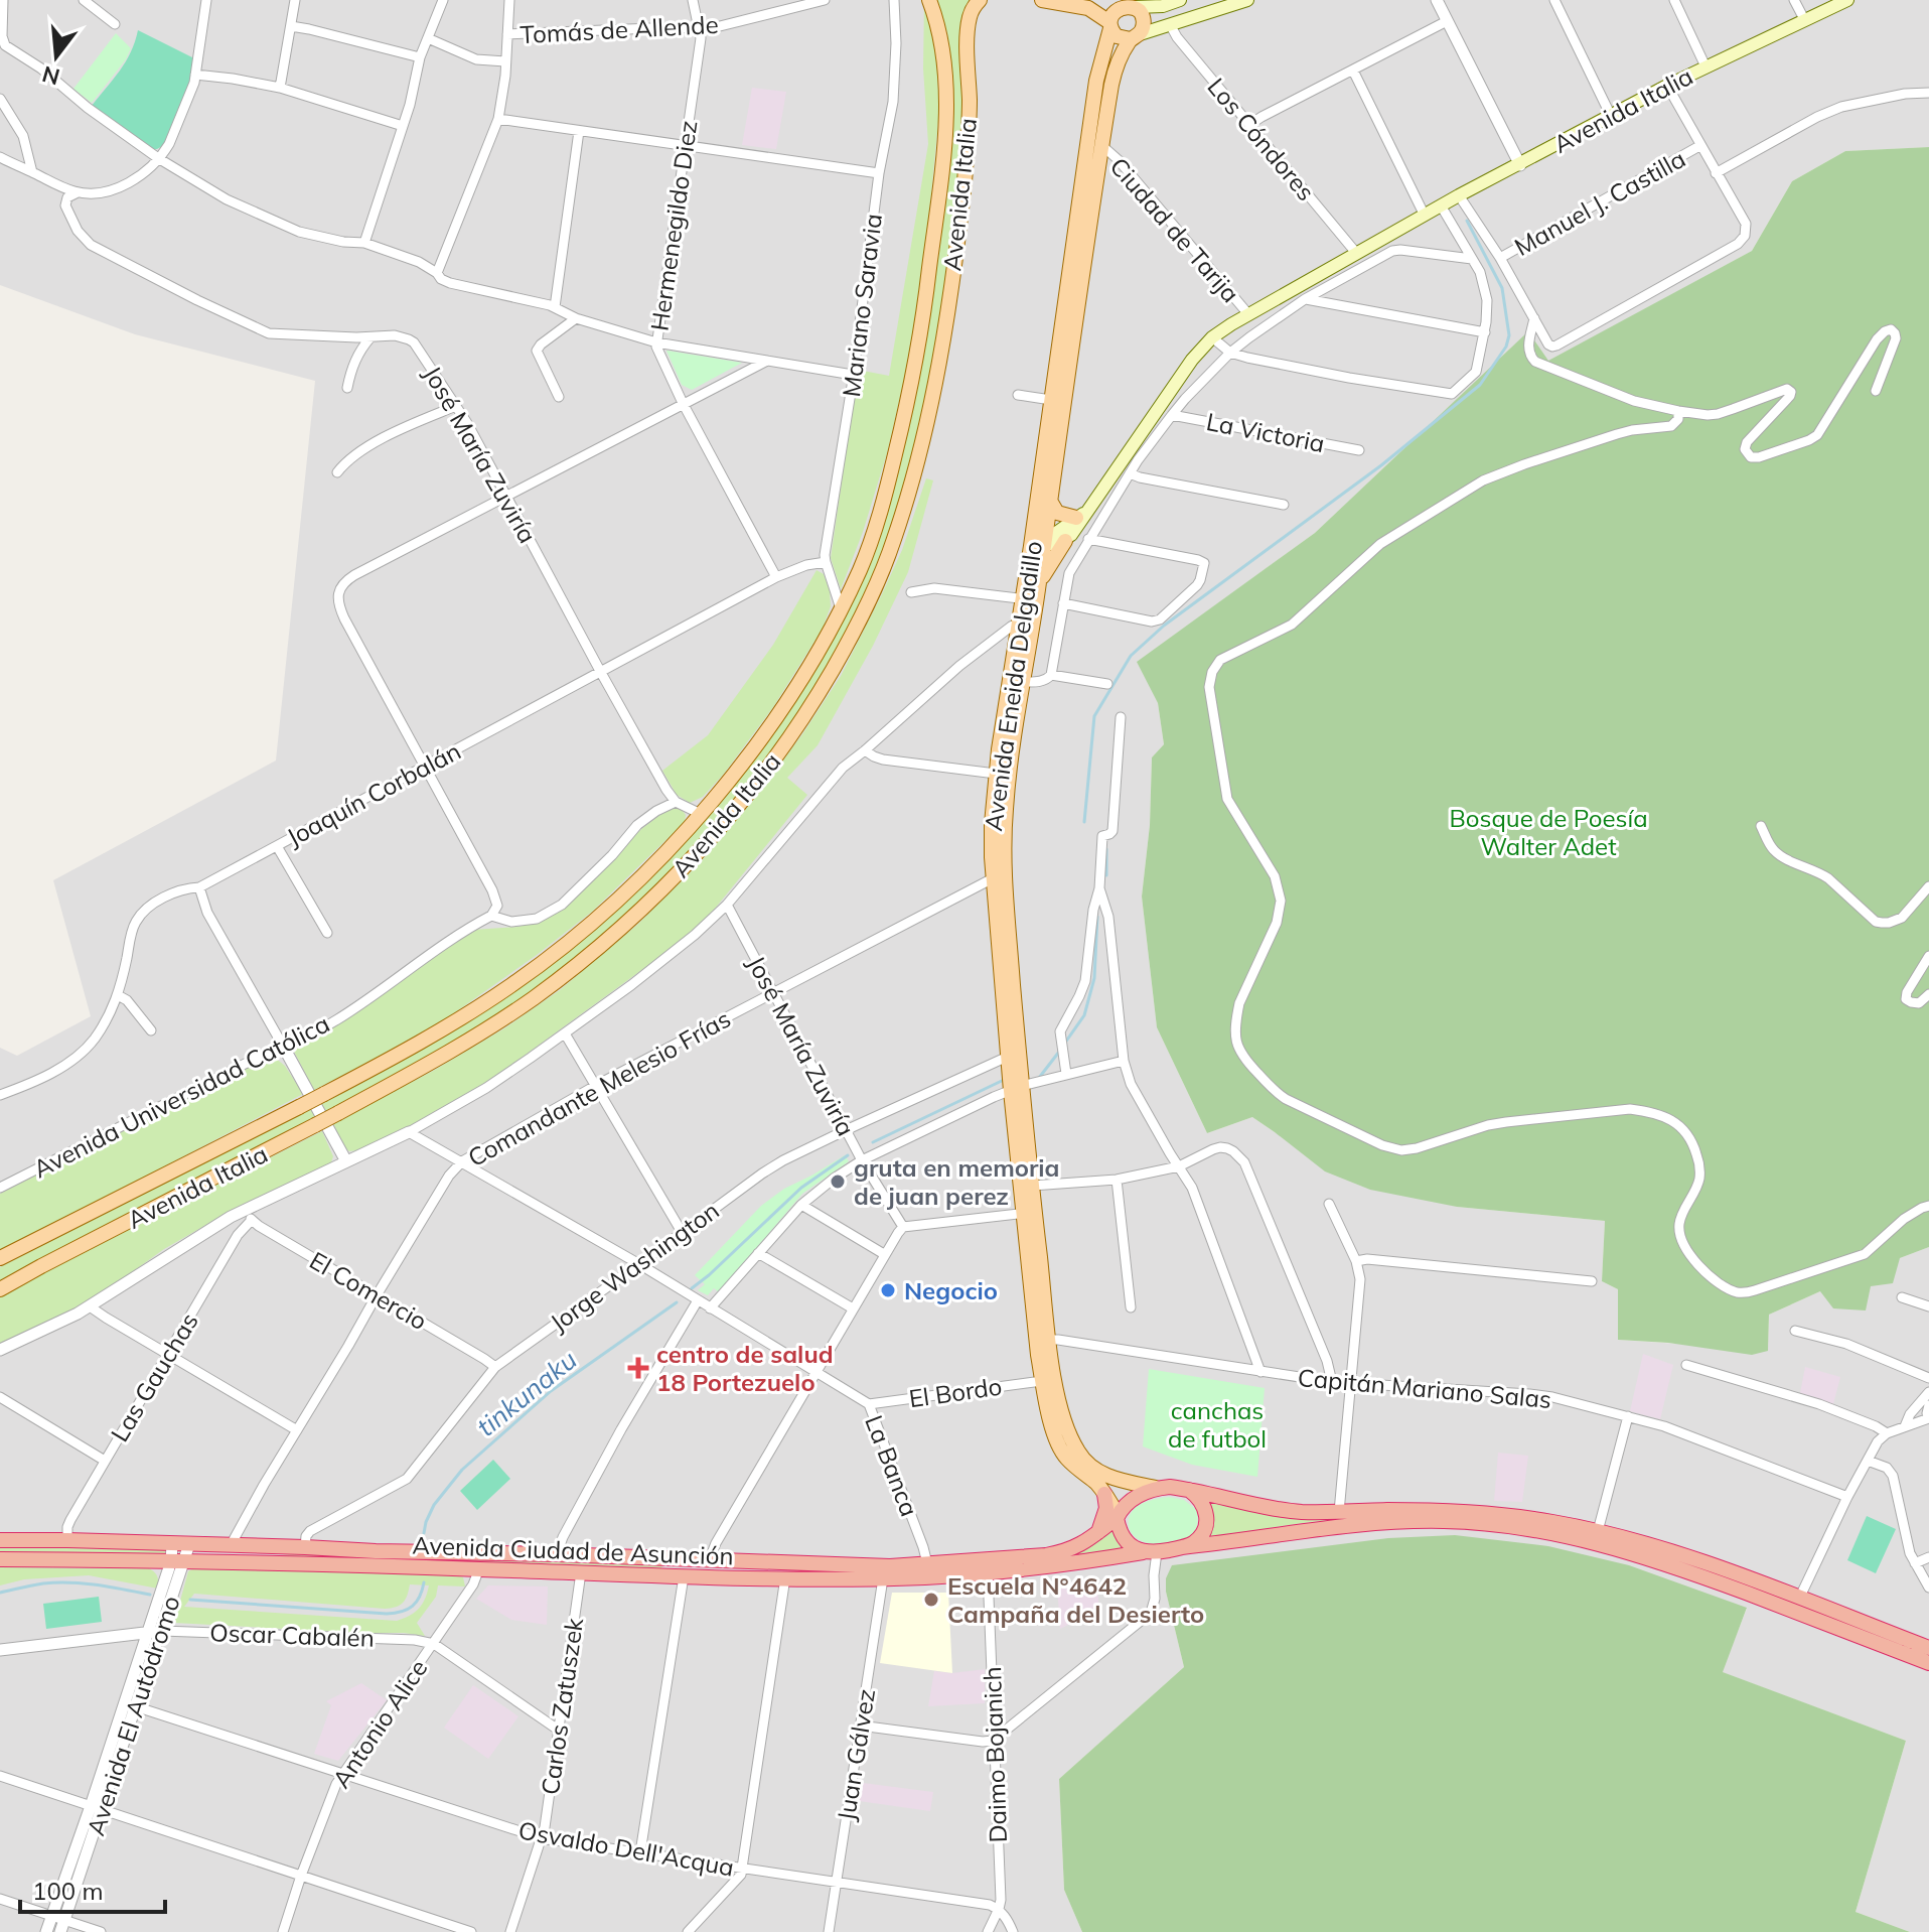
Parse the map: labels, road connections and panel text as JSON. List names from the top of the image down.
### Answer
{
  "streets": {
    "highway": ["Avenida Ciudad de Asunción"],
    "main road": ["Avenida Italia", "Avenida Eneida Delgadillo"],
    "street": [
      "Tomás de Allende",
      "Los Cóndores",
      "Manuel J. Castilla",
      "Hermenegildo Diez",
      "Ciudad de Tarija",
      "Mariano Saravia",
      "La Victoria",
      "José María Zuviría",
      "Joaquín Corbalán",
      "Comandante Melesio Frías",
      "Avenida Universidad Católica",
      "Jorge Washington",
      "El Comercio",
      "Las Gauchas",
      "Capitán Mariano Salas",
      "El Bordo",
      "La Banca",
      "Oscar Cabalén",
      "Carlos Zatuszek",
      "Avenida El Autódromo",
      "Antonio Alice",
      "Juan Gálvez",
      "Daimo Bojanich",
      "Osvaldo Dell'Acqua"
    ]
  },
  "crossings": [
    ["Tomás de Allende", "Hermenegildo Diez"],
    ["Avenida Italia", "Los Cóndores"],
    ["Avenida Italia", "Ciudad de Tarija"],
    ["Avenida Italia", "Mariano Saravia"],
    ["Avenida Italia", "Avenida Eneida Delgadillo"],
    ["Hermenegildo Diez", "Joaquín Corbalán"],
    ["Ciudad de Tarija", "Avenida Eneida Delgadillo"],
    ["Mariano Saravia", "Joaquín Corbalán"],
    ["José María Zuviría", "Joaquín Corbalán"],
    ["José María Zuviría", "Comandante Melesio Frías"],
    ["José María Zuviría", "Jorge Washington"],
    ["Avenida Eneida Delgadillo", "Comandante Melesio Frías"],
    ["Avenida Eneida Delgadillo", "Jorge Washington"],
    ["Avenida Eneida Delgadillo", "Capitán Mariano Salas"],
    ["Avenida Eneida Delgadillo", "El Bordo"],
    ["Avenida Eneida Delgadillo", "Avenida Ciudad de Asunción"],
    ["Comandante Melesio Frías", "El Comercio"],
    ["Comandante Melesio Frías", "La Banca"],
    ["Comandante Melesio Frías", "Avenida Ciudad de Asunción"],
    ["Jorge Washington", "El Comercio"],
    ["Jorge Washington", "La Banca"],
    ["Jorge Washington", "Avenida Ciudad de Asunción"],
    ["El Comercio", "Las Gauchas"],
    ["Las Gauchas", "Avenida Ciudad de Asunción"],
    ["El Bordo", "La Banca"],
    ["La Banca", "Avenida Ciudad de Asunción"],
    ["Avenida Ciudad de Asunción", "Carlos Zatuszek"],
    ["Avenida Ciudad de Asunción", "Avenida El Autódromo"],
    ["Avenida Ciudad de Asunción", "Antonio Alice"],
    ["Avenida Ciudad de Asunción", "Juan Gálvez"],
    ["Avenida Ciudad de Asunción", "Daimo Bojanich"],
    ["Oscar Cabalén", "Carlos Zatuszek"],
    ["Oscar Cabalén", "Avenida El Autódromo"],
    ["Oscar Cabalén", "Antonio Alice"],
    ["Carlos Zatuszek", "Osvaldo Dell'Acqua"],
    ["Avenida El Autódromo", "Osvaldo Dell'Acqua"],
    ["Antonio Alice", "Osvaldo Dell'Acqua"],
    ["Juan Gálvez", "Osvaldo Dell'Acqua"],
    ["Daimo Bojanich", "Osvaldo Dell'Acqua"]
  ],
  "water": ["tinkunaku"],
  "parks": ["Bosque de Poesía Walter Adet", "canchas de futbol"],
  "places": {
    "other": ["gruta en memoria de juan perez", "Negocio", "Escuela N°4642 Campaña del Desierto"],
    "health": ["centro de salud 18 Portezuelo"]
  },
  "scale_bar": "100 m",
  "north": "bottom"
}
